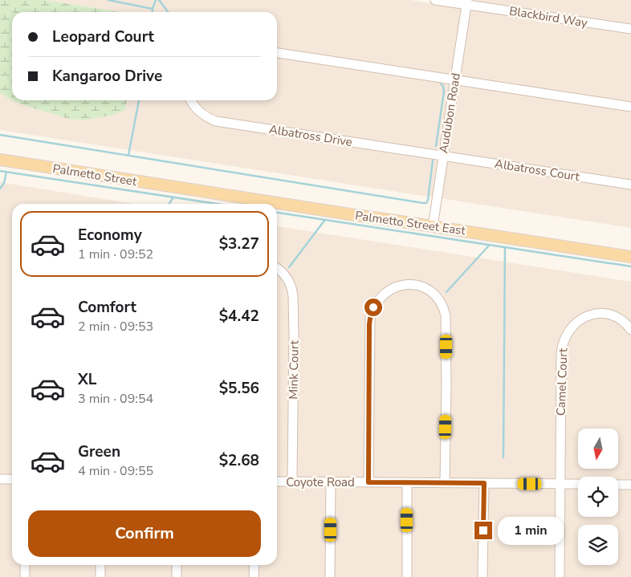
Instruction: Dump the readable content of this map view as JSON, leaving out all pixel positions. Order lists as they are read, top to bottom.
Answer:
{
  "streets": {
    "main road": ["Palmetto Street", "Palmetto Street East"],
    "street": [
      "Blackbird Way",
      "Audubon Road",
      "Albatross Drive",
      "Albatross Court",
      "Mink Court",
      "Camel Court",
      "Coyote Road"
    ]
  },
  "crossings": [
    ["Blackbird Way", "Audubon Road"],
    ["Audubon Road", "Albatross Drive"],
    ["Audubon Road", "Albatross Court"],
    ["Audubon Road", "Palmetto Street East"],
    ["Albatross Drive", "Albatross Court"],
    ["Palmetto Street", "Palmetto Street East"],
    ["Mink Court", "Coyote Road"],
    ["Camel Court", "Coyote Road"]
  ],
  "north": "bottom",
  "page": {
    "banner": ["Leopard Court", "Kangaroo Drive"],
    "list": [
      {
        "name": "Economy",
        "note": "1 min · 09:52",
        "value": "$3.27"
      },
      {
        "name": "Comfort",
        "note": "2 min · 09:53",
        "value": "$4.42"
      },
      {
        "name": "XL",
        "note": "3 min · 09:54",
        "value": "$5.56"
      },
      {
        "name": "Green",
        "note": "4 min · 09:55",
        "value": "$2.68"
      }
    ],
    "buttons": "Confirm",
    "bubble": "1 min"
  }
}
